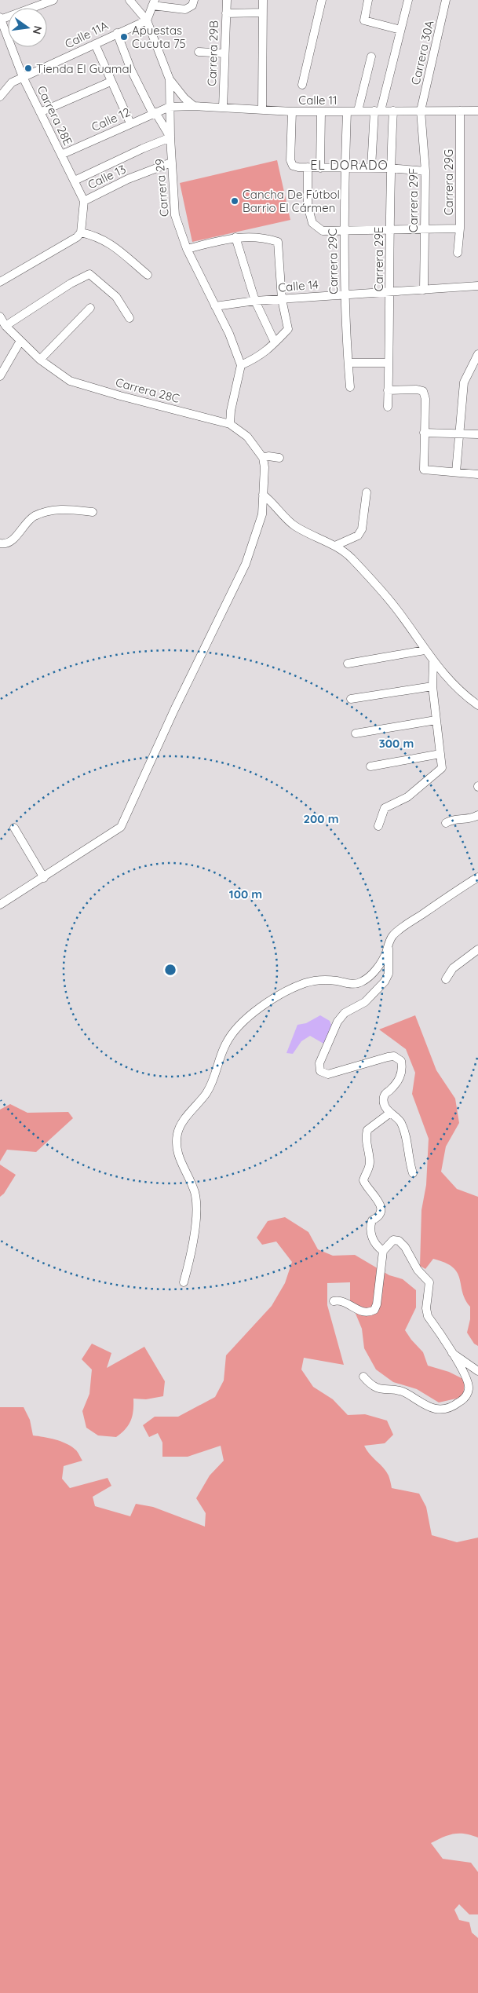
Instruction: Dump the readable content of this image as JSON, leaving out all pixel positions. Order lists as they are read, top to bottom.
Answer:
{
  "streets": {
    "street": [
      "Calle 11A",
      "Carrera 30A",
      "Carrera 29B",
      "Calle 11",
      "Carrera 28E",
      "Calle 12",
      "Calle 13",
      "Carrera 29G",
      "Carrera 29",
      "Carrera 29F",
      "Carrera 29E",
      "Carrera 29C",
      "Calle 14",
      "Carrera 28C"
    ]
  },
  "crossings": [
    ["Calle 11A", "Carrera 28E"],
    ["Calle 11A", "Carrera 29"],
    ["Carrera 30A", "Calle 11"],
    ["Carrera 30A", "Carrera 29F"],
    ["Carrera 29B", "Calle 11"],
    ["Calle 11", "Calle 12"],
    ["Calle 11", "Carrera 29G"],
    ["Calle 11", "Carrera 29"],
    ["Calle 11", "Carrera 29F"],
    ["Calle 11", "Carrera 29E"],
    ["Calle 11", "Carrera 29C"],
    ["Carrera 28E", "Calle 12"],
    ["Carrera 28E", "Calle 13"],
    ["Calle 12", "Carrera 29"],
    ["Calle 13", "Carrera 29"],
    ["Carrera 29", "Calle 14"],
    ["Carrera 29F", "Calle 14"],
    ["Carrera 29E", "Calle 14"],
    ["Carrera 29C", "Calle 14"]
  ],
  "districts": ["EL DORADO"],
  "places": ["Apuestas Cucuta 75", "Tienda El Guamal", "Cancha De Fútbol Barrio El Cármen"],
  "north": "right",
  "rings": ["300 m", "200 m", "100 m"]
}
